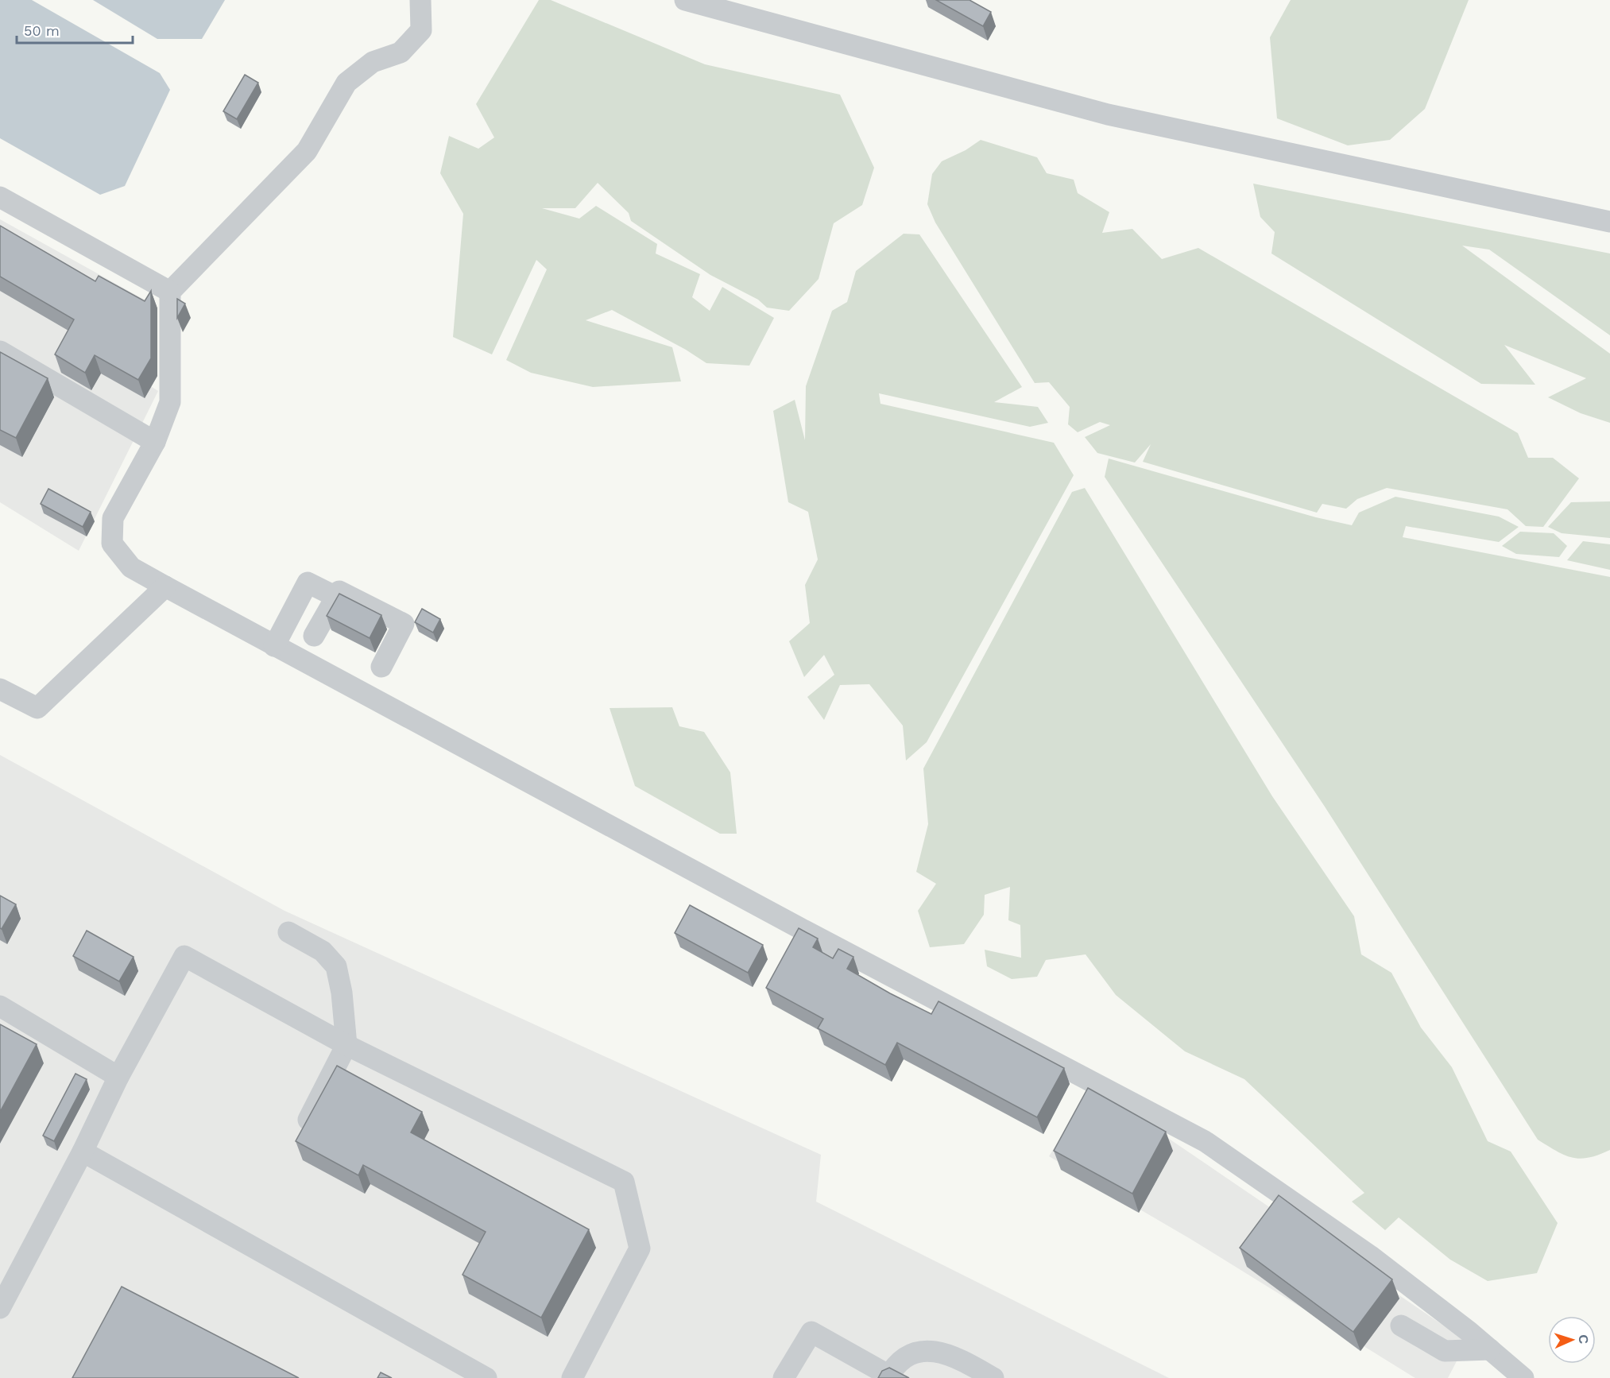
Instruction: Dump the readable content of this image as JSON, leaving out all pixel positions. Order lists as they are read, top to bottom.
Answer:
{
  "scale_bar": "50 m",
  "north": "right"
}
